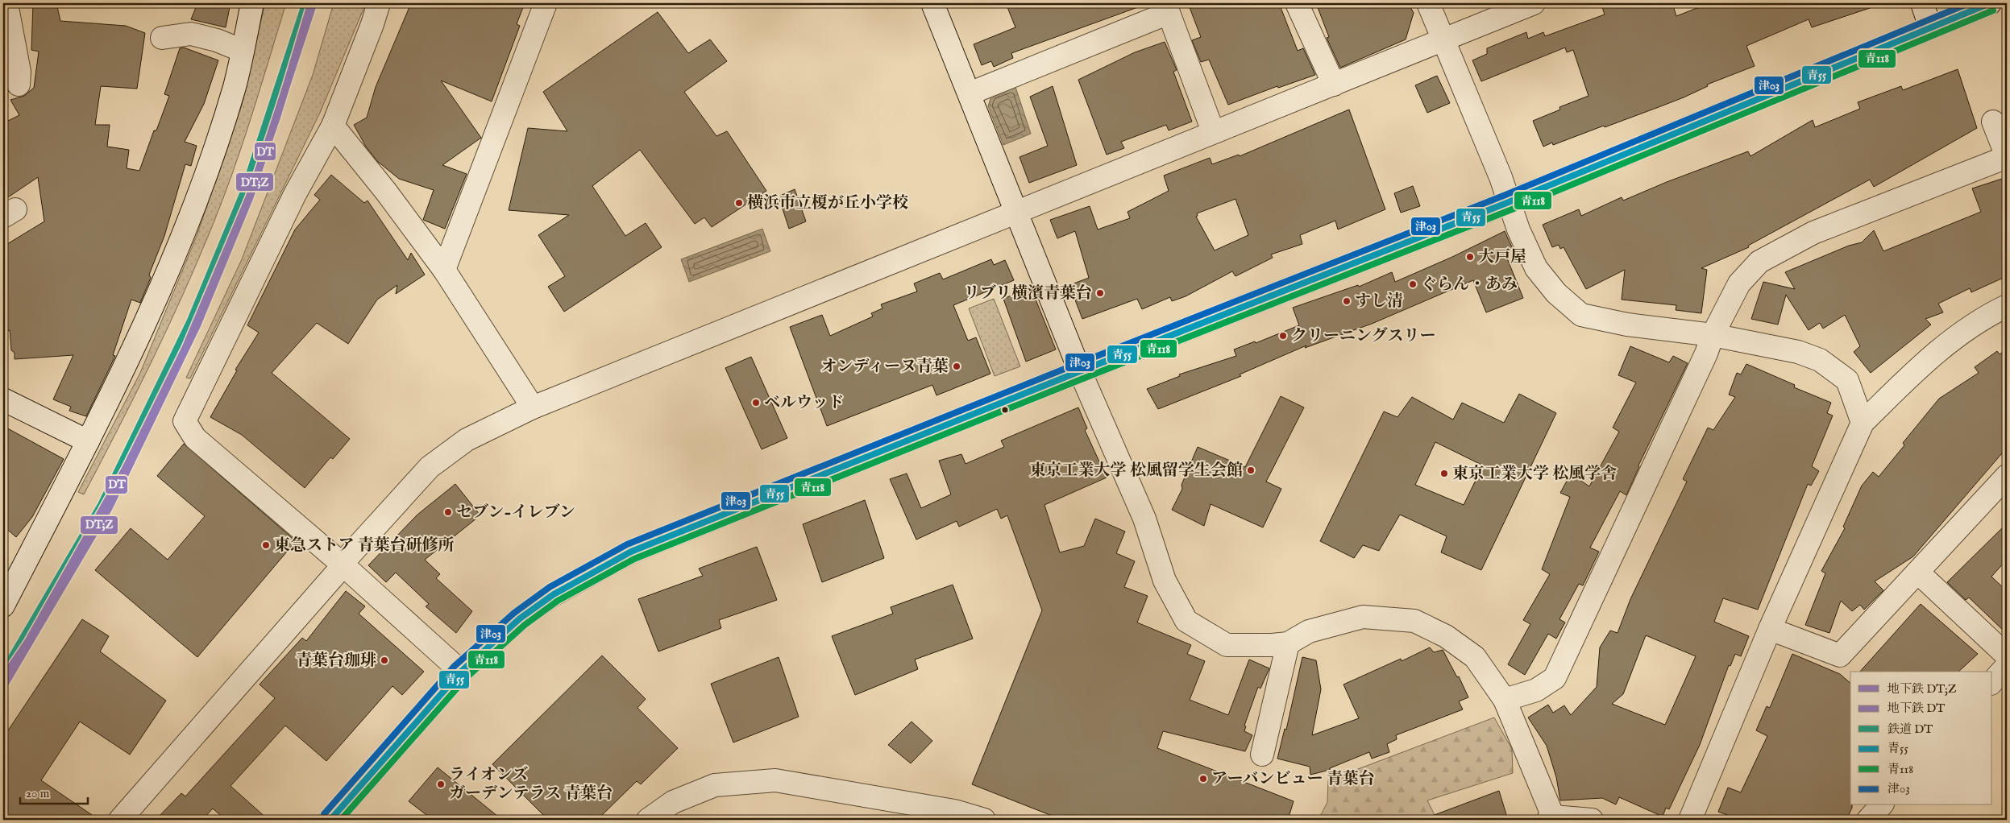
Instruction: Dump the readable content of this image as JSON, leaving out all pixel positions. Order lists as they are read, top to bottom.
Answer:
{
  "places": [
    "横浜市立榎が丘小学校",
    "大戸屋",
    "ぐらん・あみ",
    "リブリ横濱青葉台",
    "すし清",
    "クリーニングスリー",
    "オンディーヌ青葉",
    "ベルウッド",
    "東京工業大学 松風留学生会館",
    "東京工業大学 松風学舎",
    "セブン-イレブン",
    "東急ストア 青葉台研修所",
    "青葉台珈琲",
    "アーバンビュー 青葉台",
    "ライオンズ ガーデンテラス 青葉台"
  ],
  "lines": [
    "metro line DT;Z",
    "rail line DT",
    "transit line 青55",
    "transit line 津03",
    "metro line DT",
    "transit line 青118"
  ],
  "legend": [
    "地下鉄 DT;Z",
    "地下鉄 DT",
    "鉄道 DT",
    "青55",
    "青118",
    "津03"
  ],
  "scale_bar": "20 m"
}
